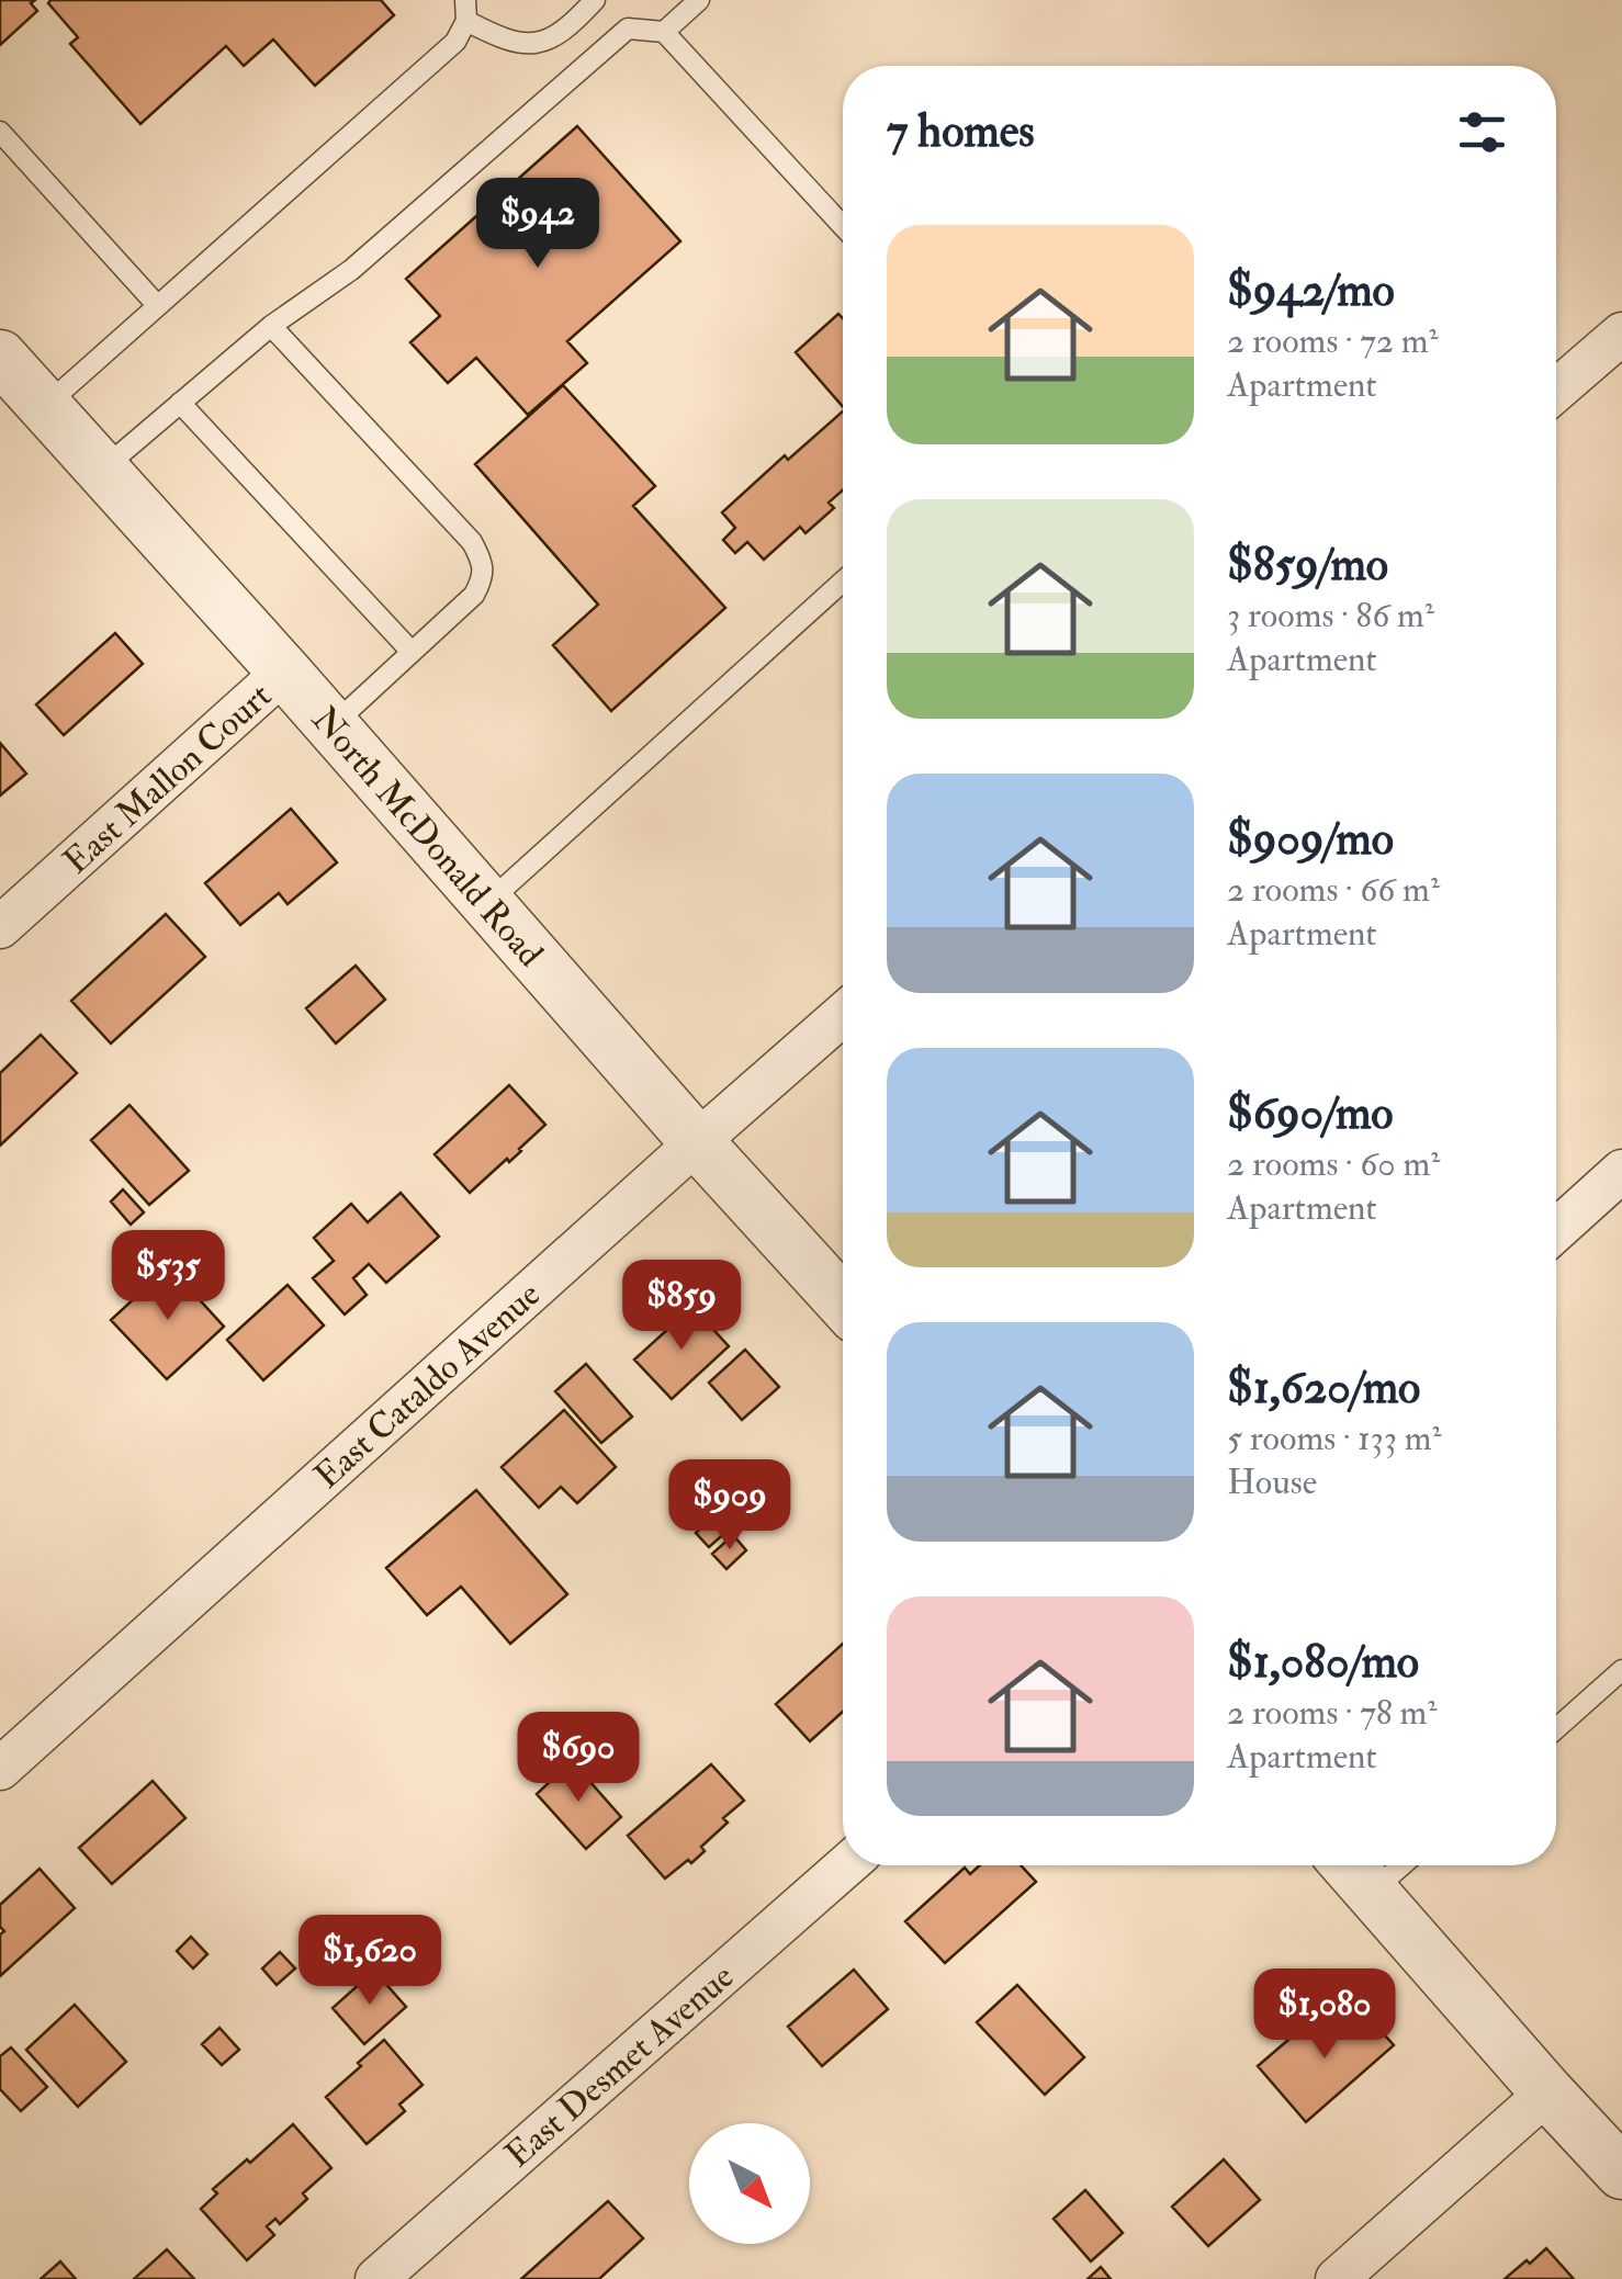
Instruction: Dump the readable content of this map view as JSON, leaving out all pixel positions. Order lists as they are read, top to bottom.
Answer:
{
  "streets": {
    "street": [
      "East Mallon Court",
      "North McDonald Road",
      "East Cataldo Avenue",
      "East Desmet Avenue"
    ]
  },
  "crossings": [
    ["East Mallon Court", "North McDonald Road"],
    ["North McDonald Road", "East Cataldo Avenue"]
  ],
  "north": "bottom right",
  "page": {
    "heading": "7 homes",
    "price": [
      "$942",
      "$535",
      "$859",
      "$909",
      "$690",
      "$1,620",
      "$1,080"
    ],
    "list": [
      {
        "name": "$942/mo",
        "note": "2 rooms · 72 m² · Apartment"
      },
      {
        "name": "$859/mo",
        "note": "3 rooms · 86 m² · Apartment"
      },
      {
        "name": "$909/mo",
        "note": "2 rooms · 66 m² · Apartment"
      },
      {
        "name": "$690/mo",
        "note": "2 rooms · 60 m² · Apartment"
      },
      {
        "name": "$1,620/mo",
        "note": "5 rooms · 133 m² · House"
      },
      {
        "name": "$1,080/mo",
        "note": "2 rooms · 78 m² · Apartment"
      }
    ]
  }
}
